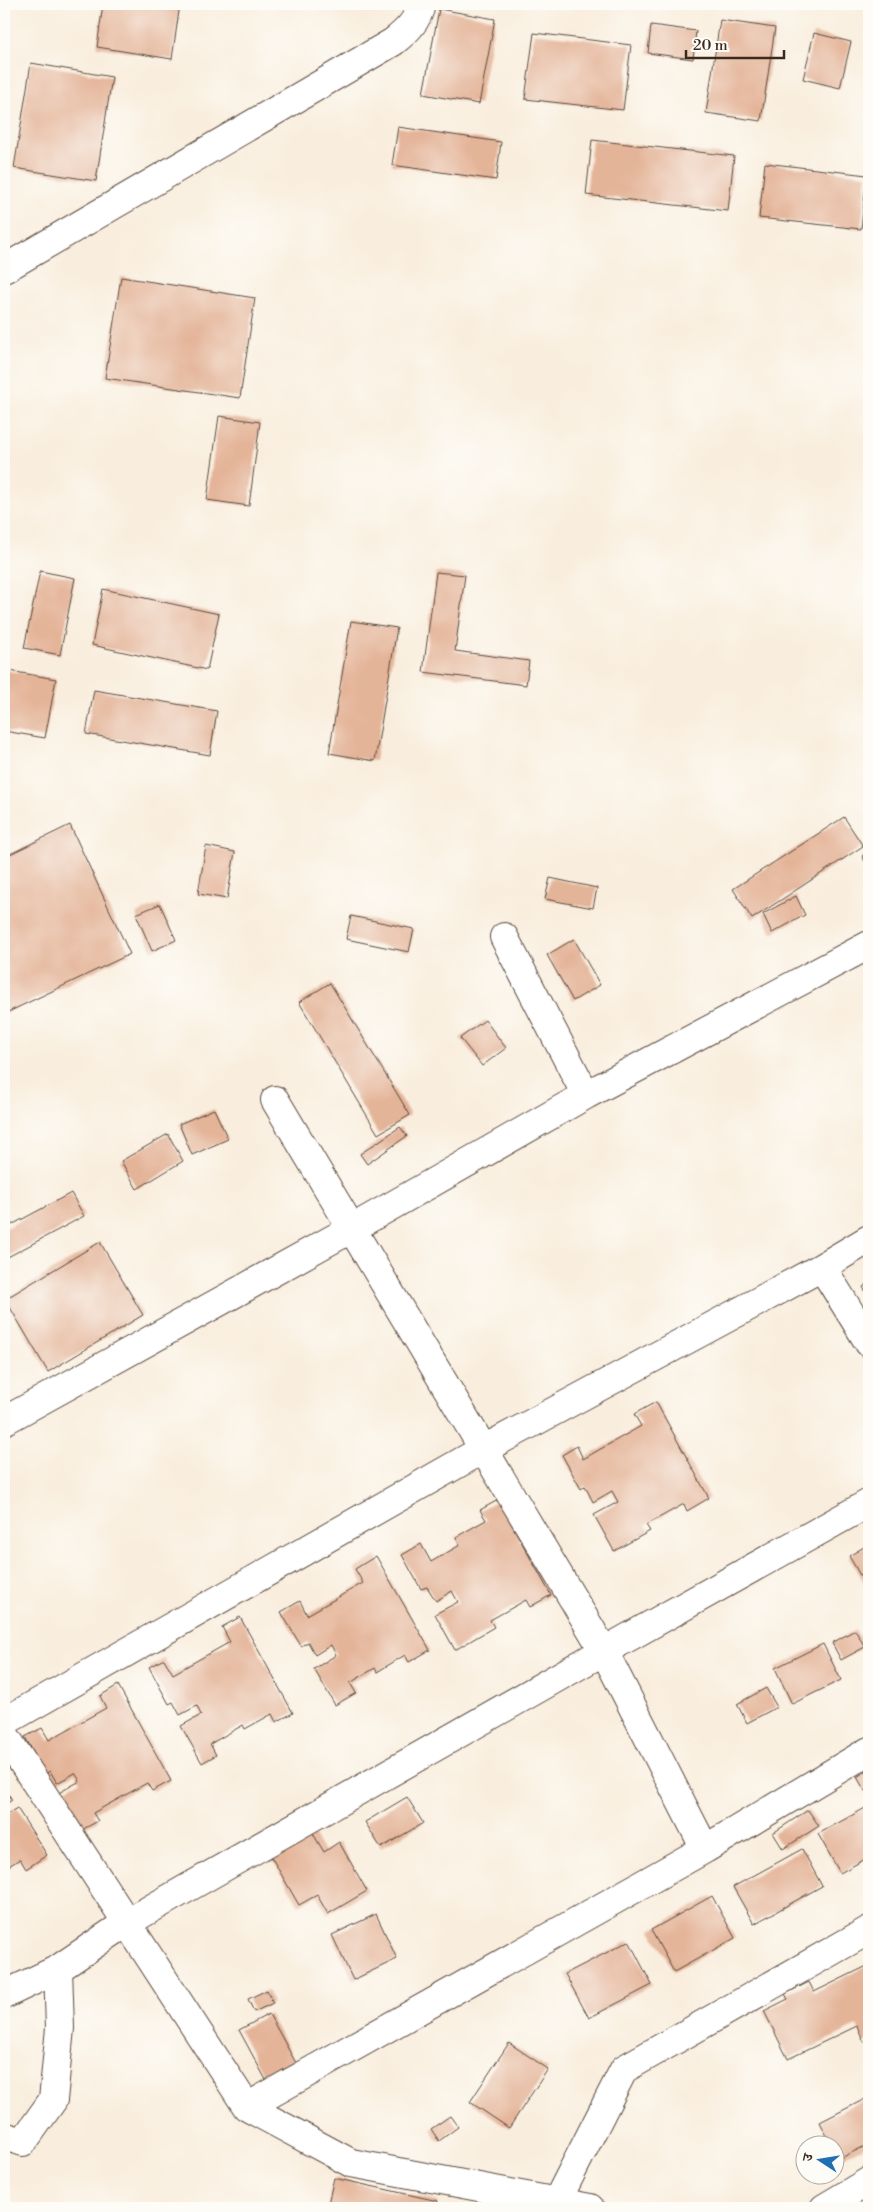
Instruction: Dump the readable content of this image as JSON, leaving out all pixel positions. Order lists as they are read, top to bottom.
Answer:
{
  "scale_bar": "20 m",
  "north": "left"
}
